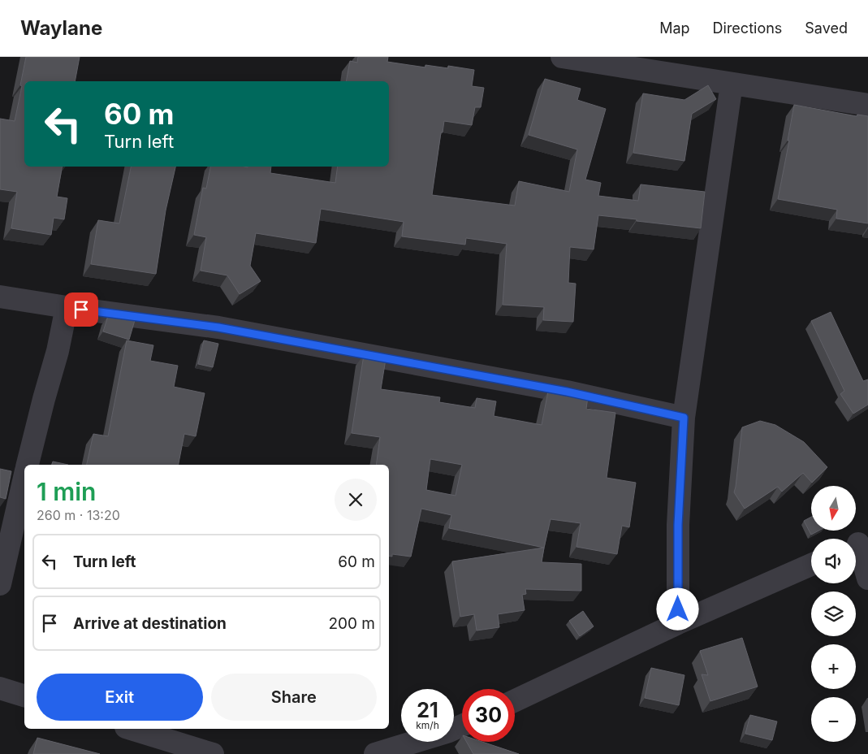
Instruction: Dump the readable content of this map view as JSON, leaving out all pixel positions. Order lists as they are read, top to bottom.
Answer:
{
  "north": "bottom",
  "page": {
    "header": "Waylane",
    "nav": ["Map", "Directions", "Saved"],
    "turn": ["60 m", "Turn left"],
    "heading": ["1 min", "260 m · 13:20"],
    "map_buttons": ["+", "−"],
    "list": [
      {
        "name": "Turn left",
        "value": "60 m"
      },
      {
        "name": "Arrive at destination",
        "value": "200 m"
      }
    ],
    "buttons": ["Exit", "Share"],
    "speed": "21 km/h",
    "limit": "30"
  }
}
